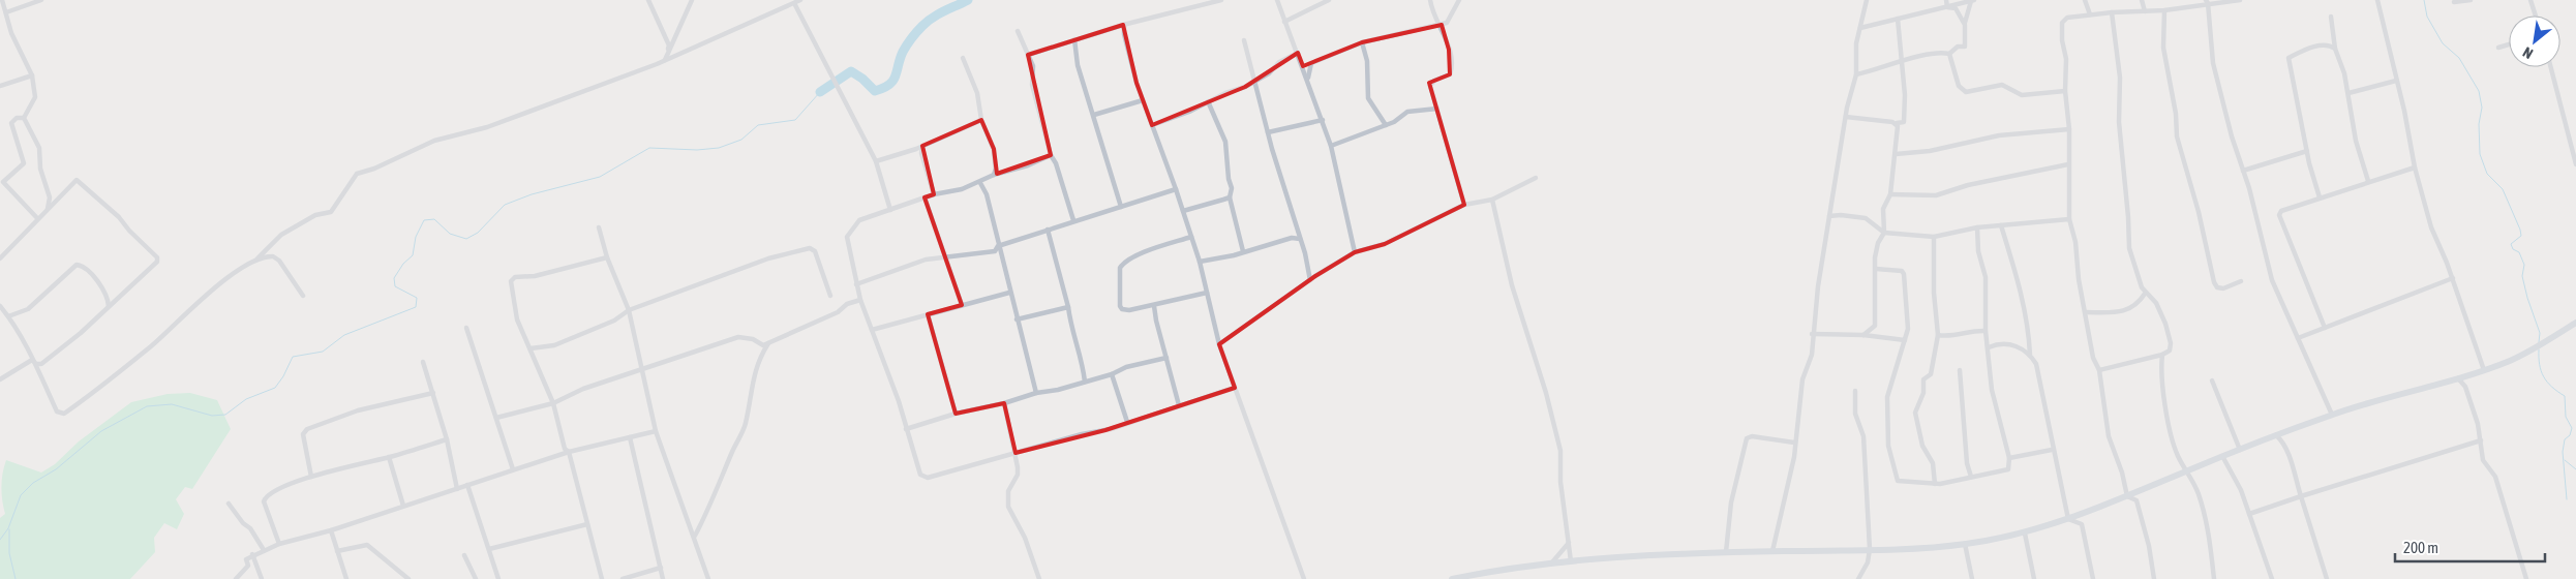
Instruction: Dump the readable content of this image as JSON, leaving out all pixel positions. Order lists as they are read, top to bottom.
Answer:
{
  "scale_bar": "200 m",
  "north": "bottom left"
}
